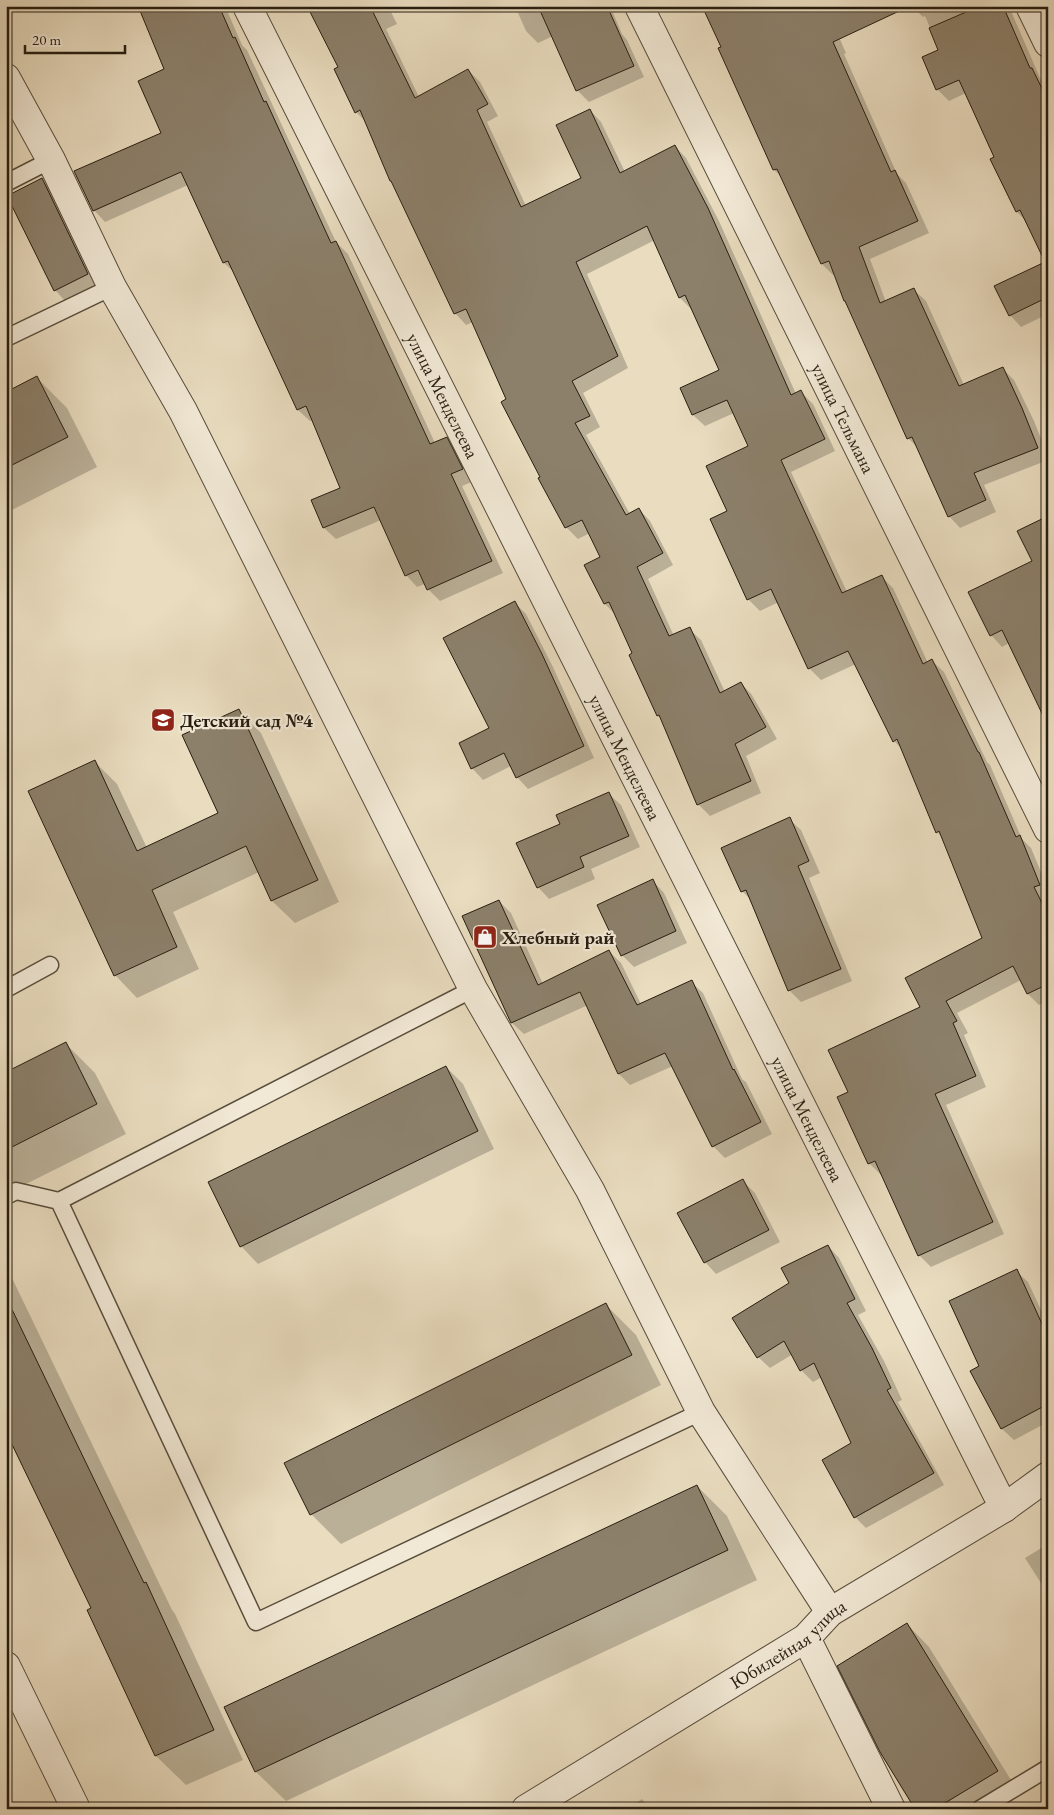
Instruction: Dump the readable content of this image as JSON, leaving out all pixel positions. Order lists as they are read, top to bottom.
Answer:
{
  "streets": {
    "street": ["улица Менделеева", "улица Тельмана", "Юбилейная улица"]
  },
  "crossings": [
    ["улица Менделеева", "Юбилейная улица"]
  ],
  "places": {
    "school or university": ["Детский сад №4"],
    "shop": ["Хлебный рай"]
  },
  "scale_bar": "20 m"
}
